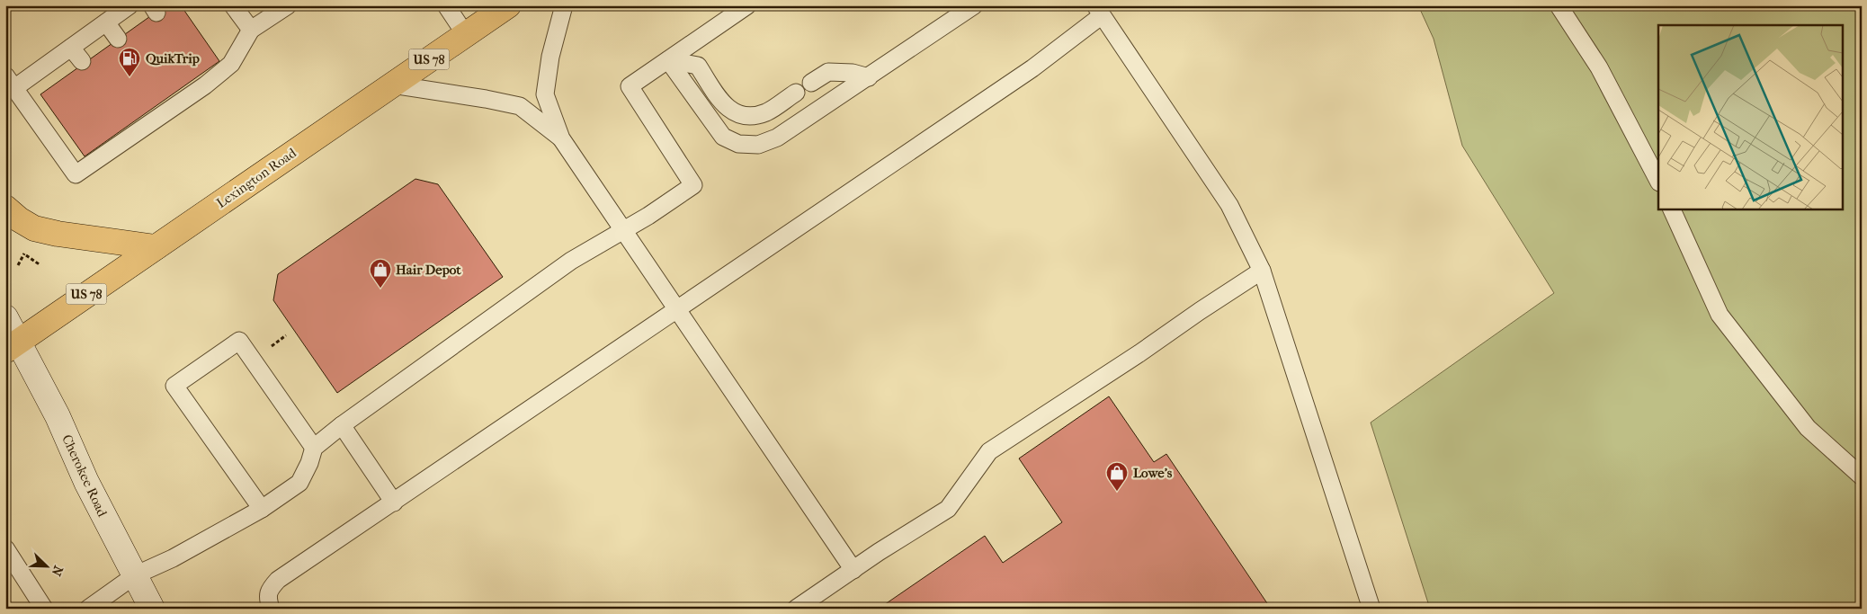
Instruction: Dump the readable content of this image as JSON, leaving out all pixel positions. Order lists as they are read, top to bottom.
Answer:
{
  "streets": {
    "highway": ["US 78", "Lexington Road"],
    "main road": ["Cherokee Road"]
  },
  "crossings": [
    ["Lexington Road", "Cherokee Road"]
  ],
  "places": {
    "fuel station": ["QuikTrip"],
    "shop": ["Hair Depot", "Lowe's"]
  },
  "north": "bottom right"
}
